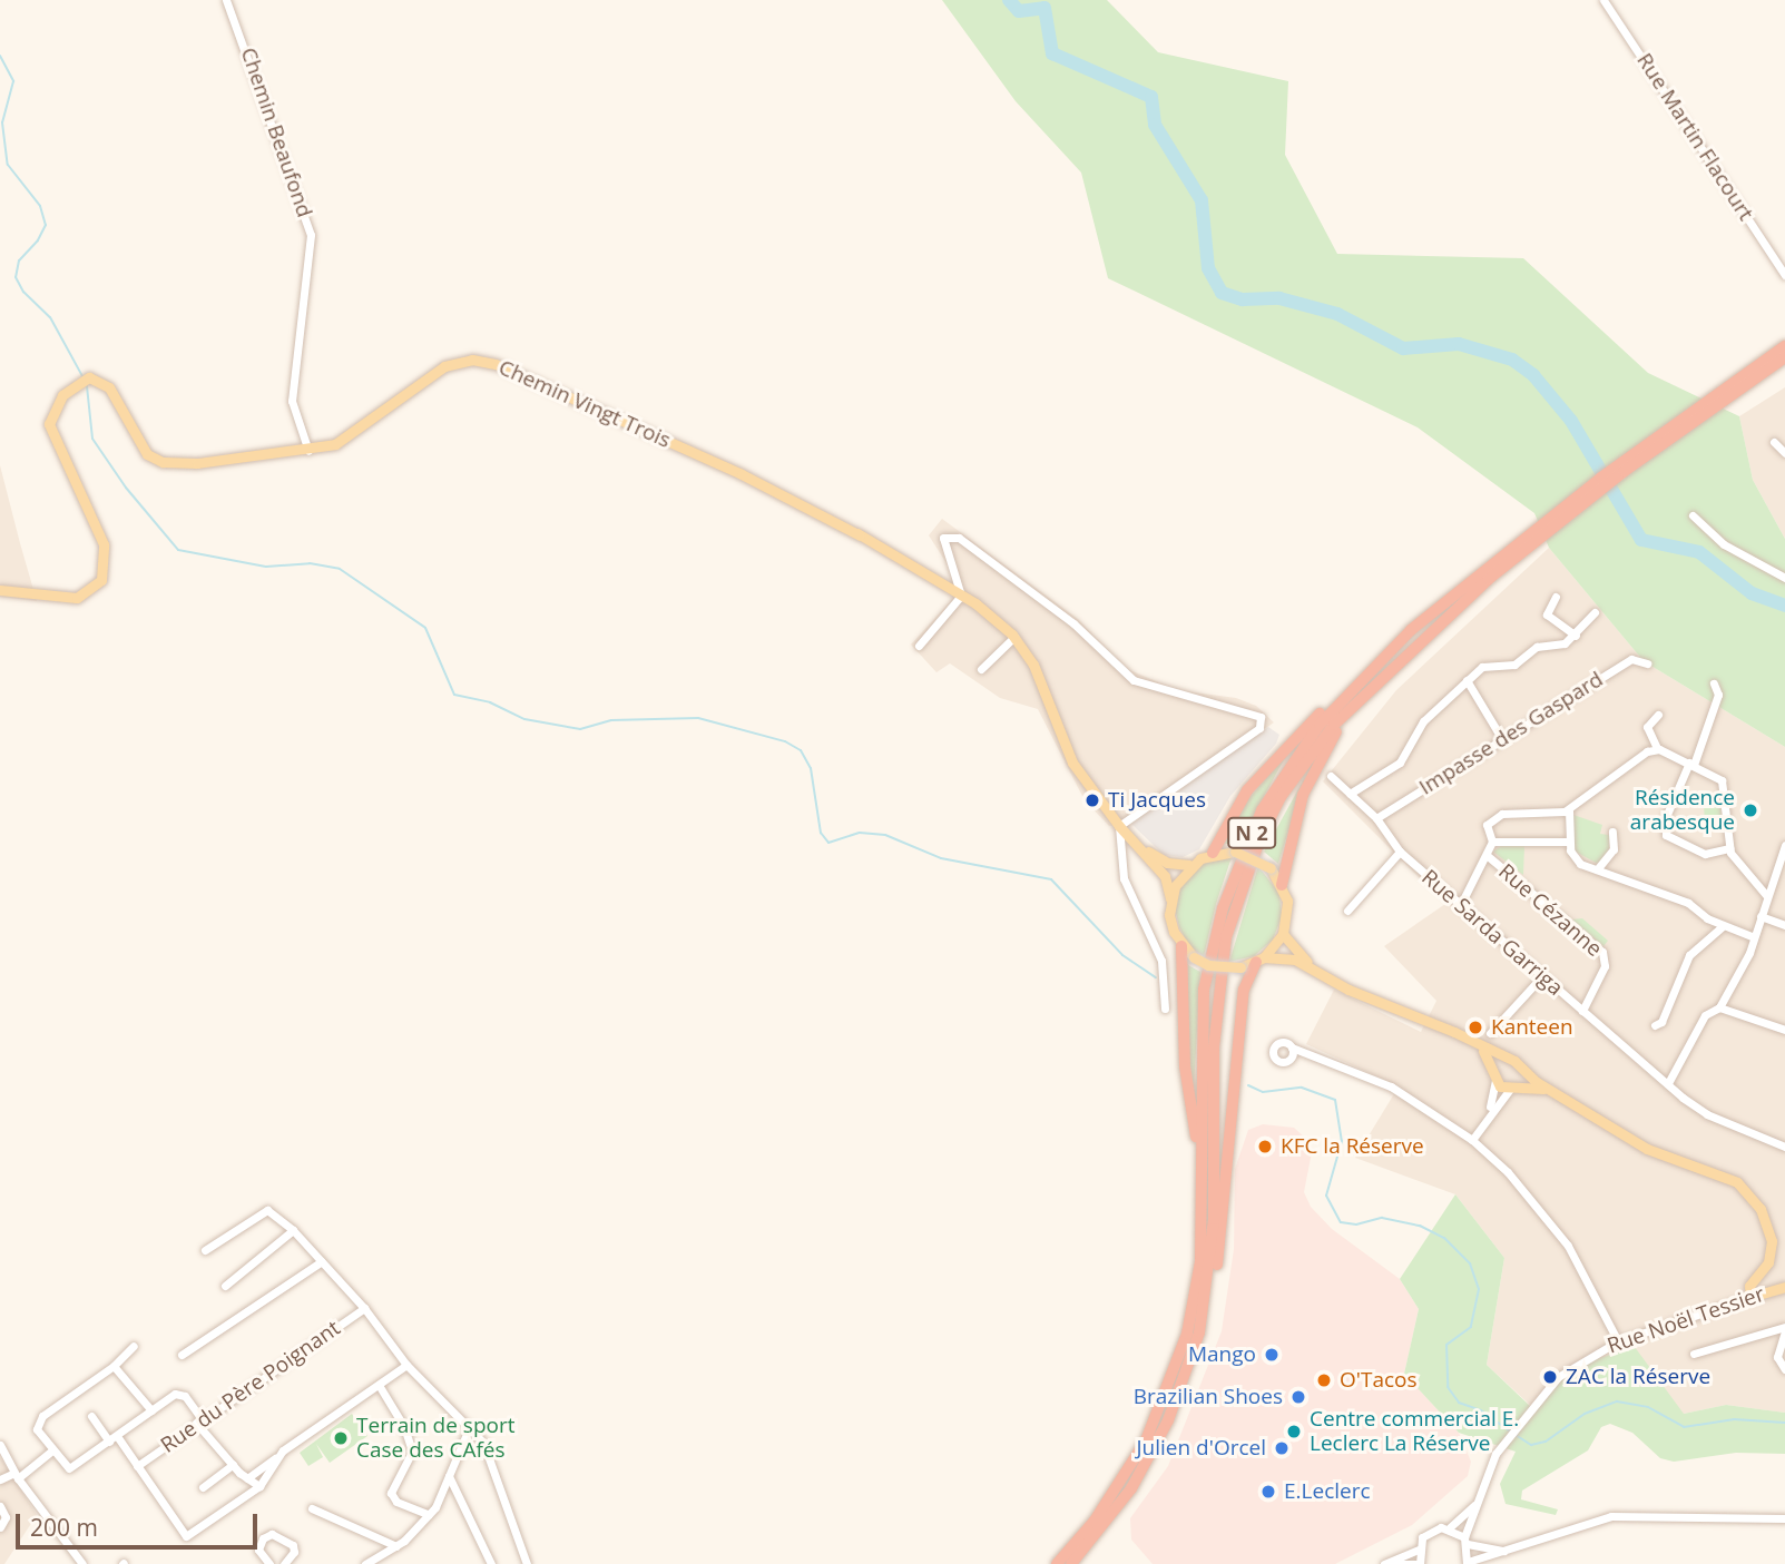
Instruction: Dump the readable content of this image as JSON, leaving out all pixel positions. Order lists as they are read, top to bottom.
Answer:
{
  "streets": {
    "highway": ["N 2"],
    "main road": ["Chemin Vingt Trois", "Rue Noël Tessier"],
    "street": [
      "Chemin Beaufond",
      "Rue Martin Flacourt",
      "Impasse des Gaspard",
      "Rue Cézanne",
      "Rue Sarda Garriga",
      "Rue du Père Poignant"
    ]
  },
  "crossings": [
    ["Chemin Beaufond", "Chemin Vingt Trois"],
    ["Impasse des Gaspard", "Rue Sarda Garriga"],
    ["Rue Cézanne", "Rue Sarda Garriga"]
  ],
  "places": [
    "Ti Jacques",
    "Résidence arabesque",
    "Kanteen",
    "KFC la Réserve",
    "Mango",
    "ZAC la Réserve",
    "O'Tacos",
    "Brazilian Shoes",
    "Centre commercial E. Leclerc La Réserve",
    "Terrain de sport Case des CAfés",
    "Julien d'Orcel",
    "E.Leclerc"
  ],
  "scale_bar": "200 m"
}
